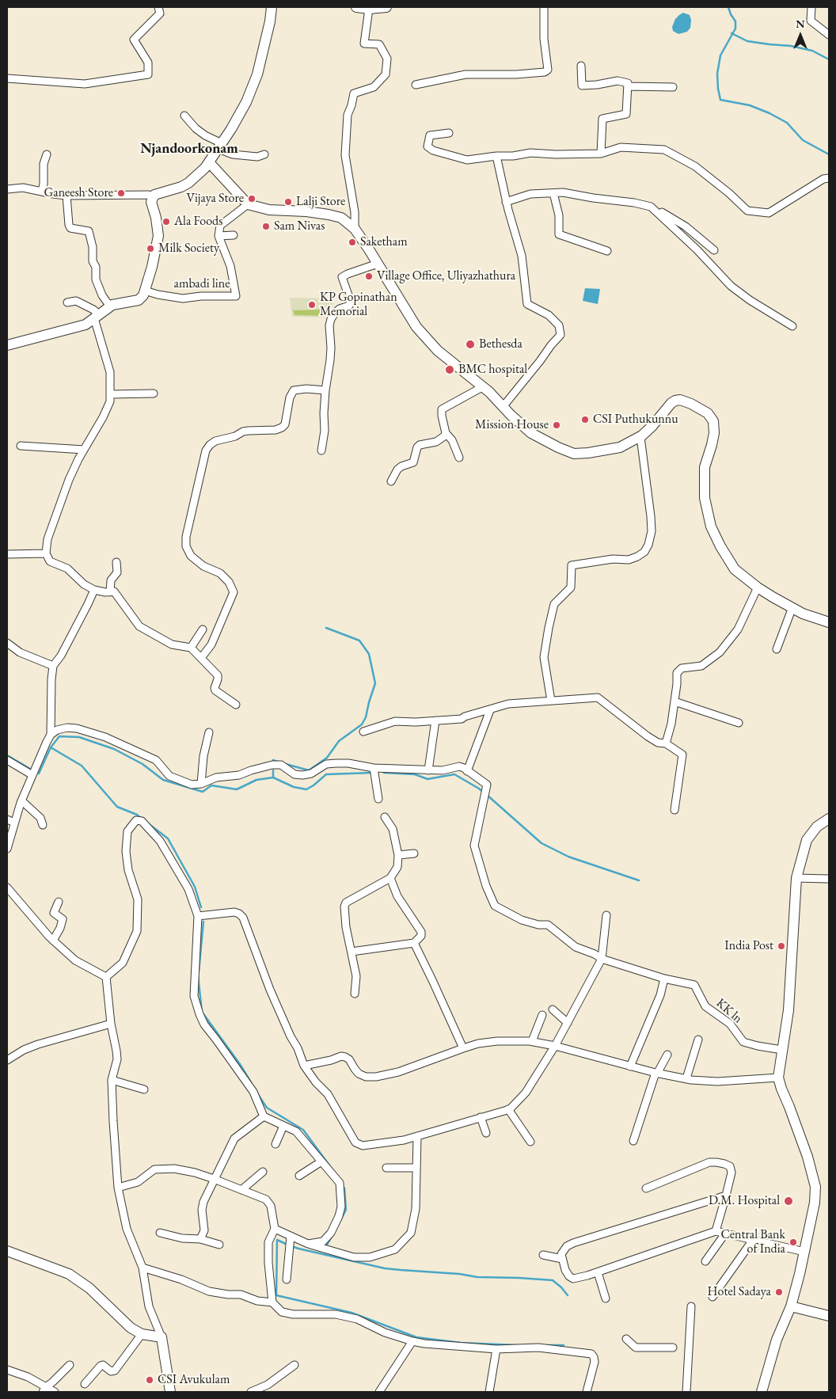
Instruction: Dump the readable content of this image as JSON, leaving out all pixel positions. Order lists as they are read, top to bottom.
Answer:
{
  "streets": {
    "street": ["ambadi line", "KK ln"]
  },
  "districts": ["Njandoorkonam"],
  "places": [
    "Ganeesh Store",
    "Vijaya Store",
    "Lalji Store",
    "Ala Foods",
    "Sam Nivas",
    "Saketham",
    "Milk Society",
    "Village Office, Uliyazhathura",
    "KP Gopinathan Memorial",
    "Bethesda",
    "BMC hospital",
    "CSI Puthukunnu",
    "Mission House",
    "India Post",
    "D.M. Hospital",
    "Central Bank of India",
    "Hotel Sadaya",
    "CSI Avukulam"
  ],
  "north": "top"
}
